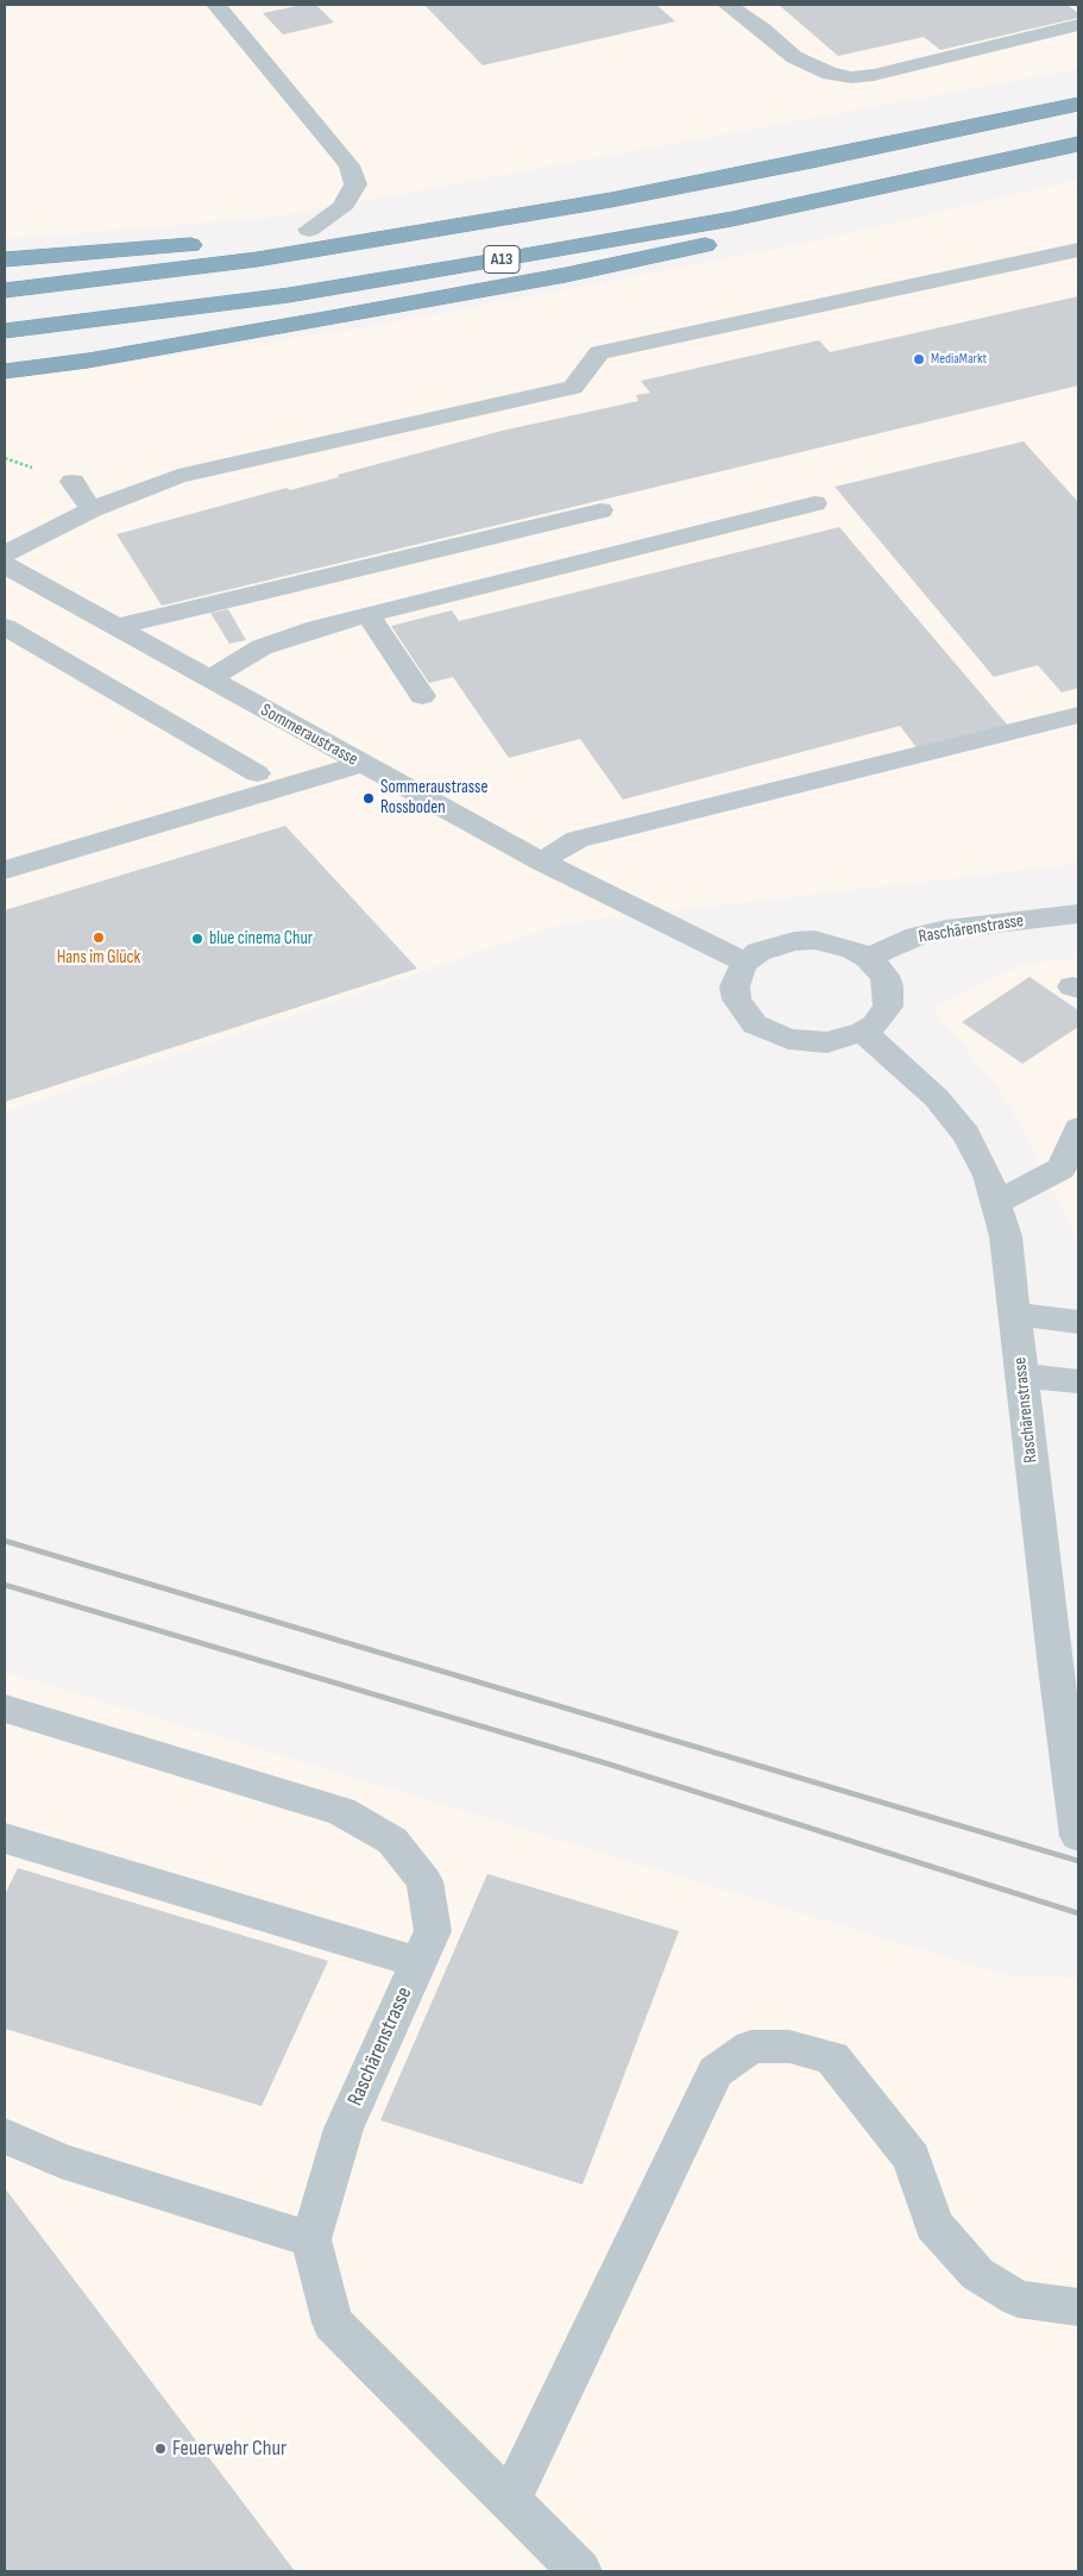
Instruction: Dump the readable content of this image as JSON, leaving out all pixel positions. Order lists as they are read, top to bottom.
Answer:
{
  "streets": {
    "highway": ["A13"],
    "street": ["Sommeraustrasse", "Raschärenstrasse"]
  },
  "crossings": [
    ["Sommeraustrasse", "Raschärenstrasse"]
  ],
  "places": [
    "MediaMarkt",
    "Sommeraustrasse Rossboden",
    "Hans im Glück",
    "blue cinema Chur",
    "Feuerwehr Chur"
  ]
}
